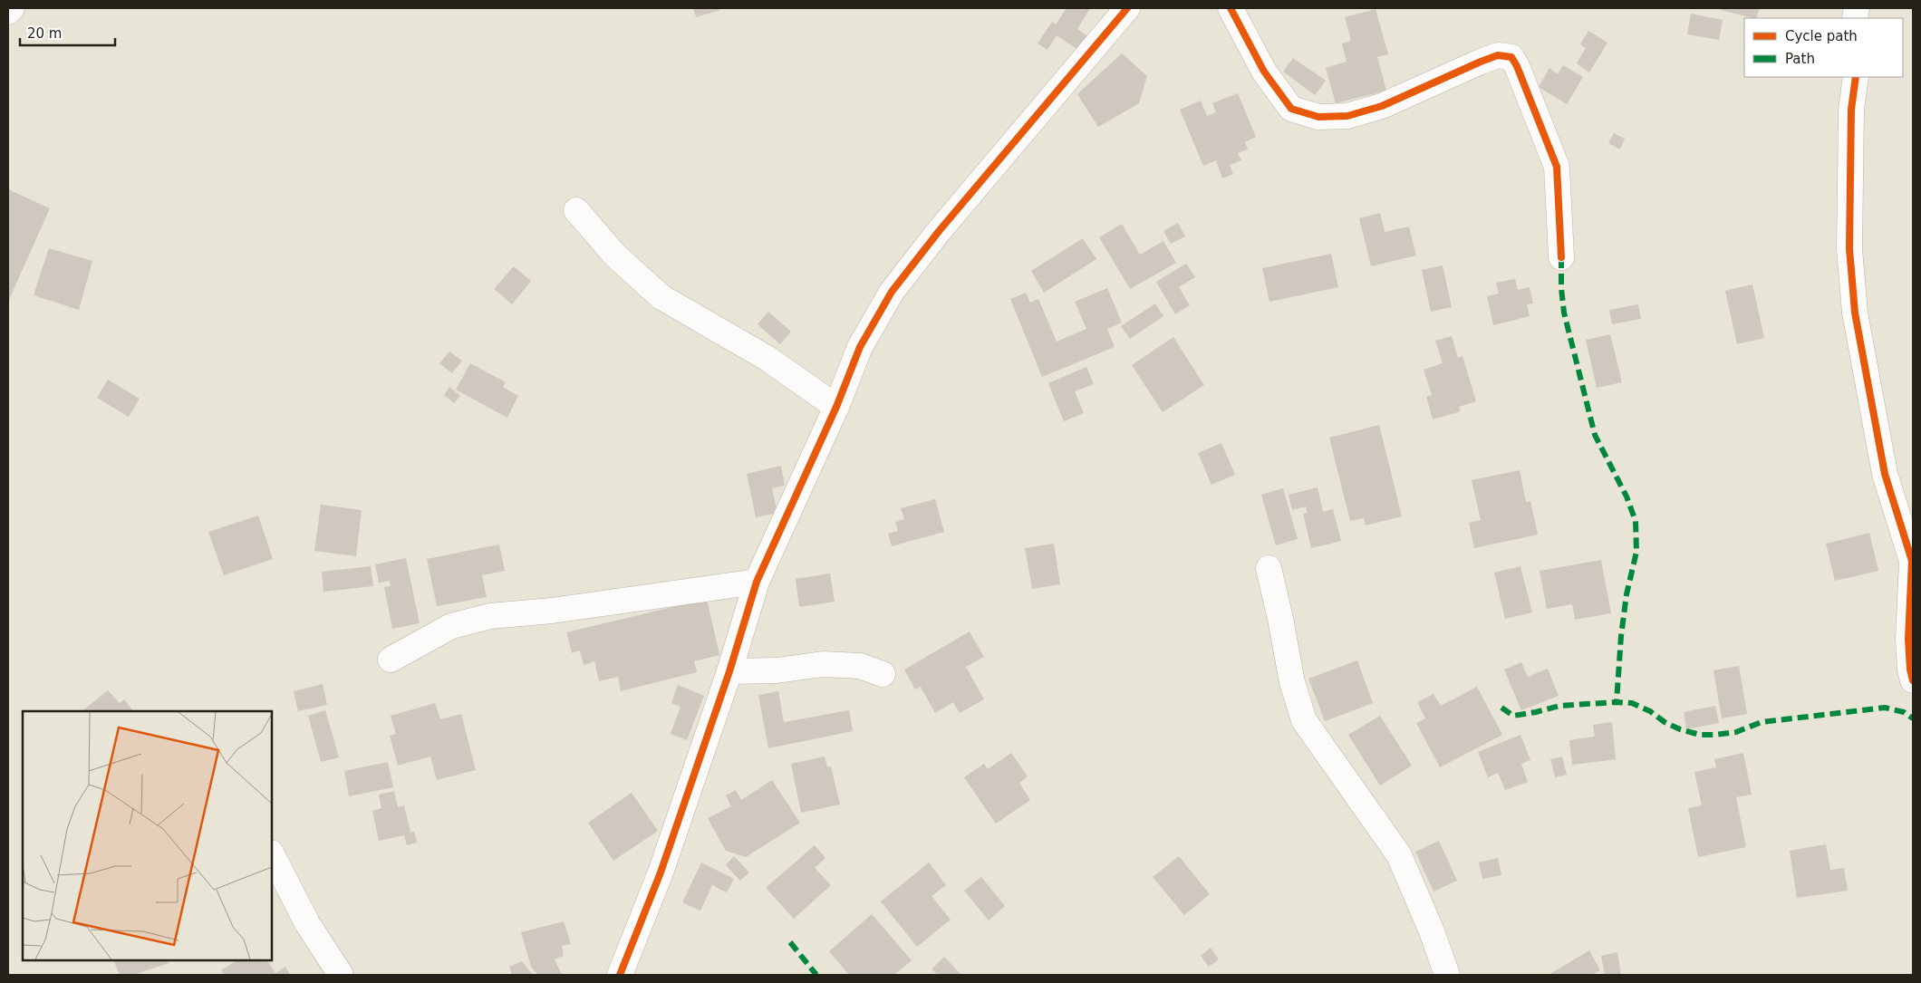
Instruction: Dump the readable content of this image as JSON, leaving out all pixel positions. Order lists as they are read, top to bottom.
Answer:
{
  "legend": ["Cycle path", "Path"],
  "scale_bar": "20 m"
}
